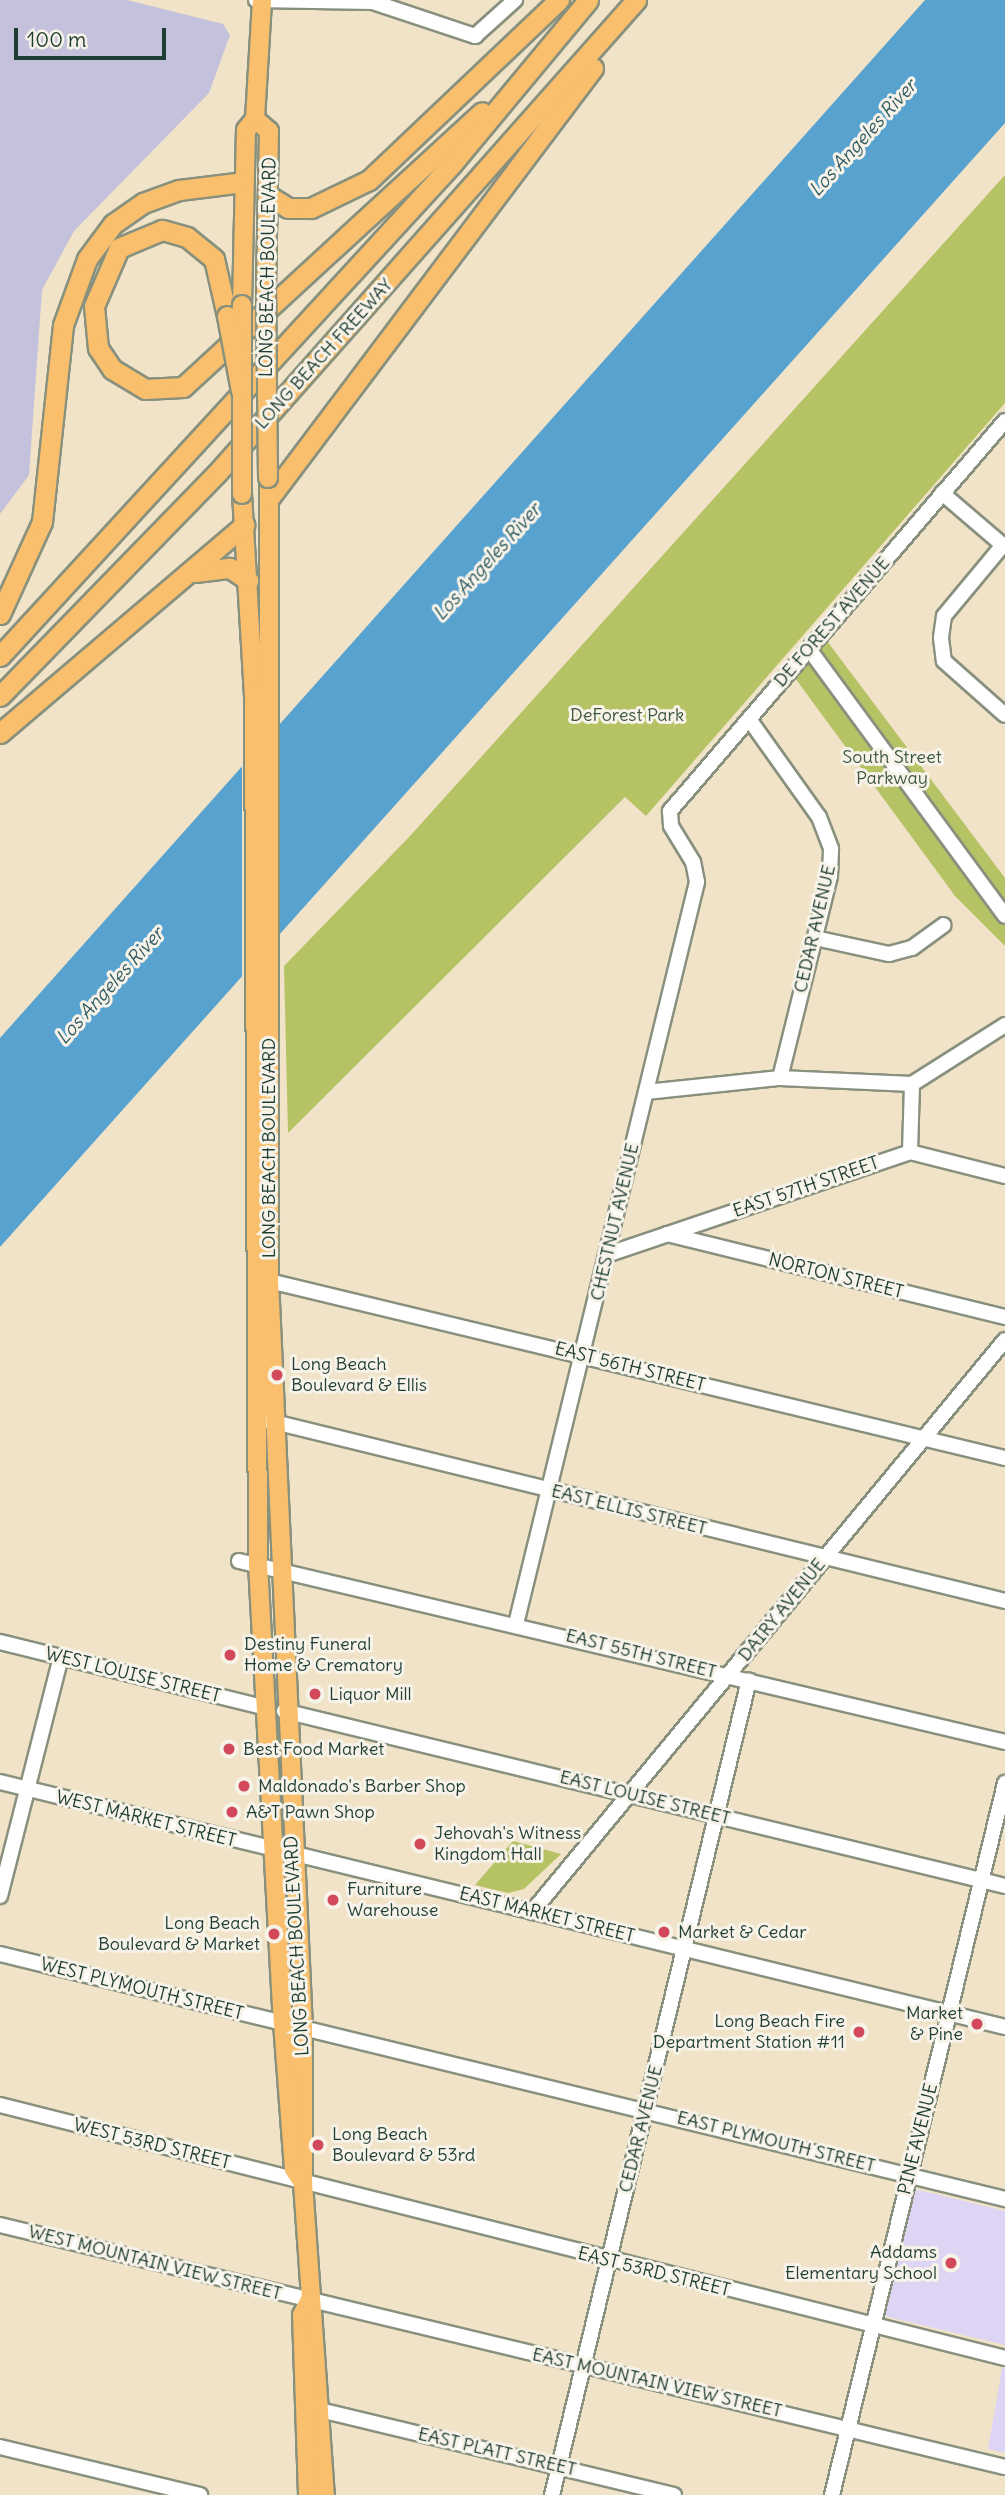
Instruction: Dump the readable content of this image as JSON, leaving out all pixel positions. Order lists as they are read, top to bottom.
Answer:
{
  "streets": {
    "highway": ["LONG BEACH FREEWAY"],
    "main road": ["LONG BEACH BOULEVARD"],
    "street": [
      "DE FOREST AVENUE",
      "CEDAR AVENUE",
      "EAST 57TH STREET",
      "CHESTNUT AVENUE",
      "NORTON STREET",
      "EAST 56TH STREET",
      "EAST ELLIS STREET",
      "DAIRY AVENUE",
      "EAST 55TH STREET",
      "WEST LOUISE STREET",
      "EAST LOUISE STREET",
      "WEST MARKET STREET",
      "EAST MARKET STREET",
      "WEST PLYMOUTH STREET",
      "PINE AVENUE",
      "EAST PLYMOUTH STREET",
      "WEST 53RD STREET",
      "WEST MOUNTAIN VIEW STREET",
      "EAST 53RD STREET",
      "EAST MOUNTAIN VIEW STREET",
      "EAST PLATT STREET"
    ]
  },
  "crossings": [
    ["LONG BEACH BOULEVARD", "EAST 56TH STREET"],
    ["LONG BEACH BOULEVARD", "EAST ELLIS STREET"],
    ["LONG BEACH BOULEVARD", "EAST 55TH STREET"],
    ["LONG BEACH BOULEVARD", "WEST LOUISE STREET"],
    ["LONG BEACH BOULEVARD", "EAST LOUISE STREET"],
    ["LONG BEACH BOULEVARD", "WEST MARKET STREET"],
    ["LONG BEACH BOULEVARD", "EAST MARKET STREET"],
    ["LONG BEACH BOULEVARD", "WEST PLYMOUTH STREET"],
    ["LONG BEACH BOULEVARD", "EAST PLYMOUTH STREET"],
    ["LONG BEACH BOULEVARD", "WEST 53RD STREET"],
    ["LONG BEACH BOULEVARD", "WEST MOUNTAIN VIEW STREET"],
    ["LONG BEACH BOULEVARD", "EAST 53RD STREET"],
    ["LONG BEACH BOULEVARD", "EAST MOUNTAIN VIEW STREET"],
    ["LONG BEACH BOULEVARD", "EAST PLATT STREET"],
    ["DE FOREST AVENUE", "CEDAR AVENUE"],
    ["DE FOREST AVENUE", "CHESTNUT AVENUE"],
    ["CEDAR AVENUE", "EAST 55TH STREET"],
    ["CEDAR AVENUE", "EAST LOUISE STREET"],
    ["CEDAR AVENUE", "EAST MARKET STREET"],
    ["CEDAR AVENUE", "EAST PLYMOUTH STREET"],
    ["CEDAR AVENUE", "EAST 53RD STREET"],
    ["CEDAR AVENUE", "EAST MOUNTAIN VIEW STREET"],
    ["CEDAR AVENUE", "EAST PLATT STREET"],
    ["EAST 57TH STREET", "CHESTNUT AVENUE"],
    ["EAST 57TH STREET", "NORTON STREET"],
    ["CHESTNUT AVENUE", "EAST 56TH STREET"],
    ["CHESTNUT AVENUE", "EAST ELLIS STREET"],
    ["CHESTNUT AVENUE", "EAST 55TH STREET"],
    ["EAST 56TH STREET", "DAIRY AVENUE"],
    ["EAST ELLIS STREET", "DAIRY AVENUE"],
    ["DAIRY AVENUE", "EAST 55TH STREET"],
    ["DAIRY AVENUE", "EAST LOUISE STREET"],
    ["DAIRY AVENUE", "EAST MARKET STREET"],
    ["WEST LOUISE STREET", "EAST LOUISE STREET"],
    ["EAST LOUISE STREET", "PINE AVENUE"],
    ["WEST MARKET STREET", "EAST MARKET STREET"],
    ["EAST MARKET STREET", "PINE AVENUE"],
    ["PINE AVENUE", "EAST PLYMOUTH STREET"],
    ["PINE AVENUE", "EAST 53RD STREET"],
    ["PINE AVENUE", "EAST MOUNTAIN VIEW STREET"],
    ["WEST 53RD STREET", "EAST 53RD STREET"],
    ["WEST MOUNTAIN VIEW STREET", "EAST MOUNTAIN VIEW STREET"]
  ],
  "water": ["Los Angeles River"],
  "parks": ["DeForest Park", "South Street Parkway"],
  "places": [
    "Long Beach Boulevard & Ellis",
    "Destiny Funeral Home & Crematory",
    "Liquor Mill",
    "Best Food Market",
    "Maldonado's Barber Shop",
    "A&T Pawn Shop",
    "Jehovah's Witness Kingdom Hall",
    "Furniture Warehouse",
    "Market & Cedar",
    "Long Beach Boulevard & Market",
    "Market & Pine",
    "Long Beach Fire Department Station #11",
    "Long Beach Boulevard & 53rd",
    "Addams Elementary School"
  ],
  "scale_bar": "100 m"
}
